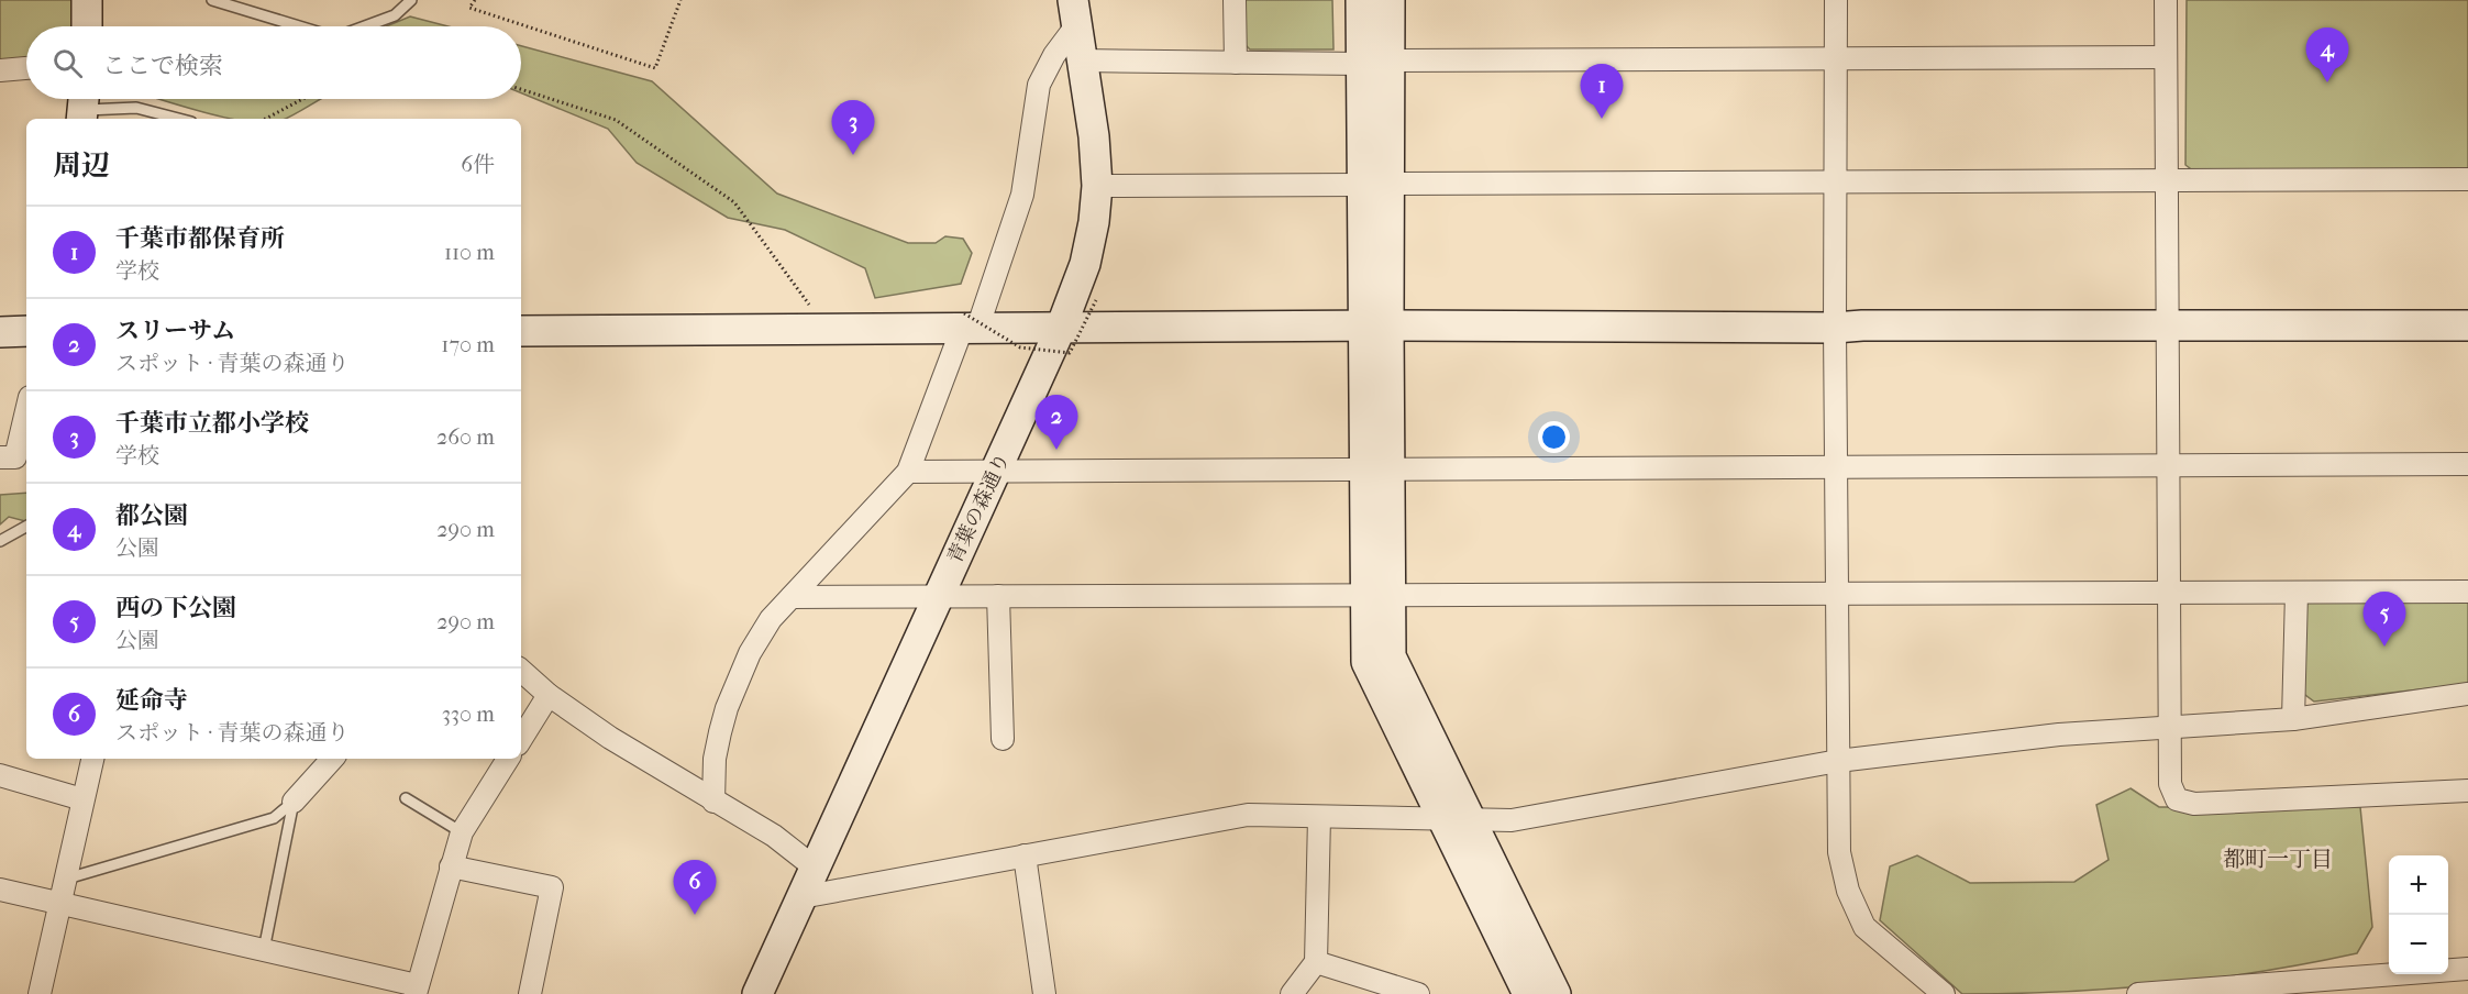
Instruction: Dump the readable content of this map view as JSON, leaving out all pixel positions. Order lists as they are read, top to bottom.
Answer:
{
  "streets": {
    "street": ["青葉の森通り"]
  },
  "districts": ["都町一丁目"],
  "page": {
    "search": "ここで検索",
    "pins": [
      "4",
      "1",
      "3",
      "2",
      "5",
      "6"
    ],
    "heading": ["周辺", "6件"],
    "list": [
      {
        "mark": "1",
        "name": "千葉市都保育所",
        "note": "学校",
        "value": "110 m"
      },
      {
        "mark": "2",
        "name": "スリーサム",
        "note": "スポット · 青葉の森通り",
        "value": "170 m"
      },
      {
        "mark": "3",
        "name": "千葉市立都小学校",
        "note": "学校",
        "value": "260 m"
      },
      {
        "mark": "4",
        "name": "都公園",
        "note": "公園",
        "value": "290 m"
      },
      {
        "mark": "5",
        "name": "西の下公園",
        "note": "公園",
        "value": "290 m"
      },
      {
        "mark": "6",
        "name": "延命寺",
        "note": "スポット · 青葉の森通り",
        "value": "330 m"
      }
    ],
    "map_buttons": ["+", "−"]
  }
}
